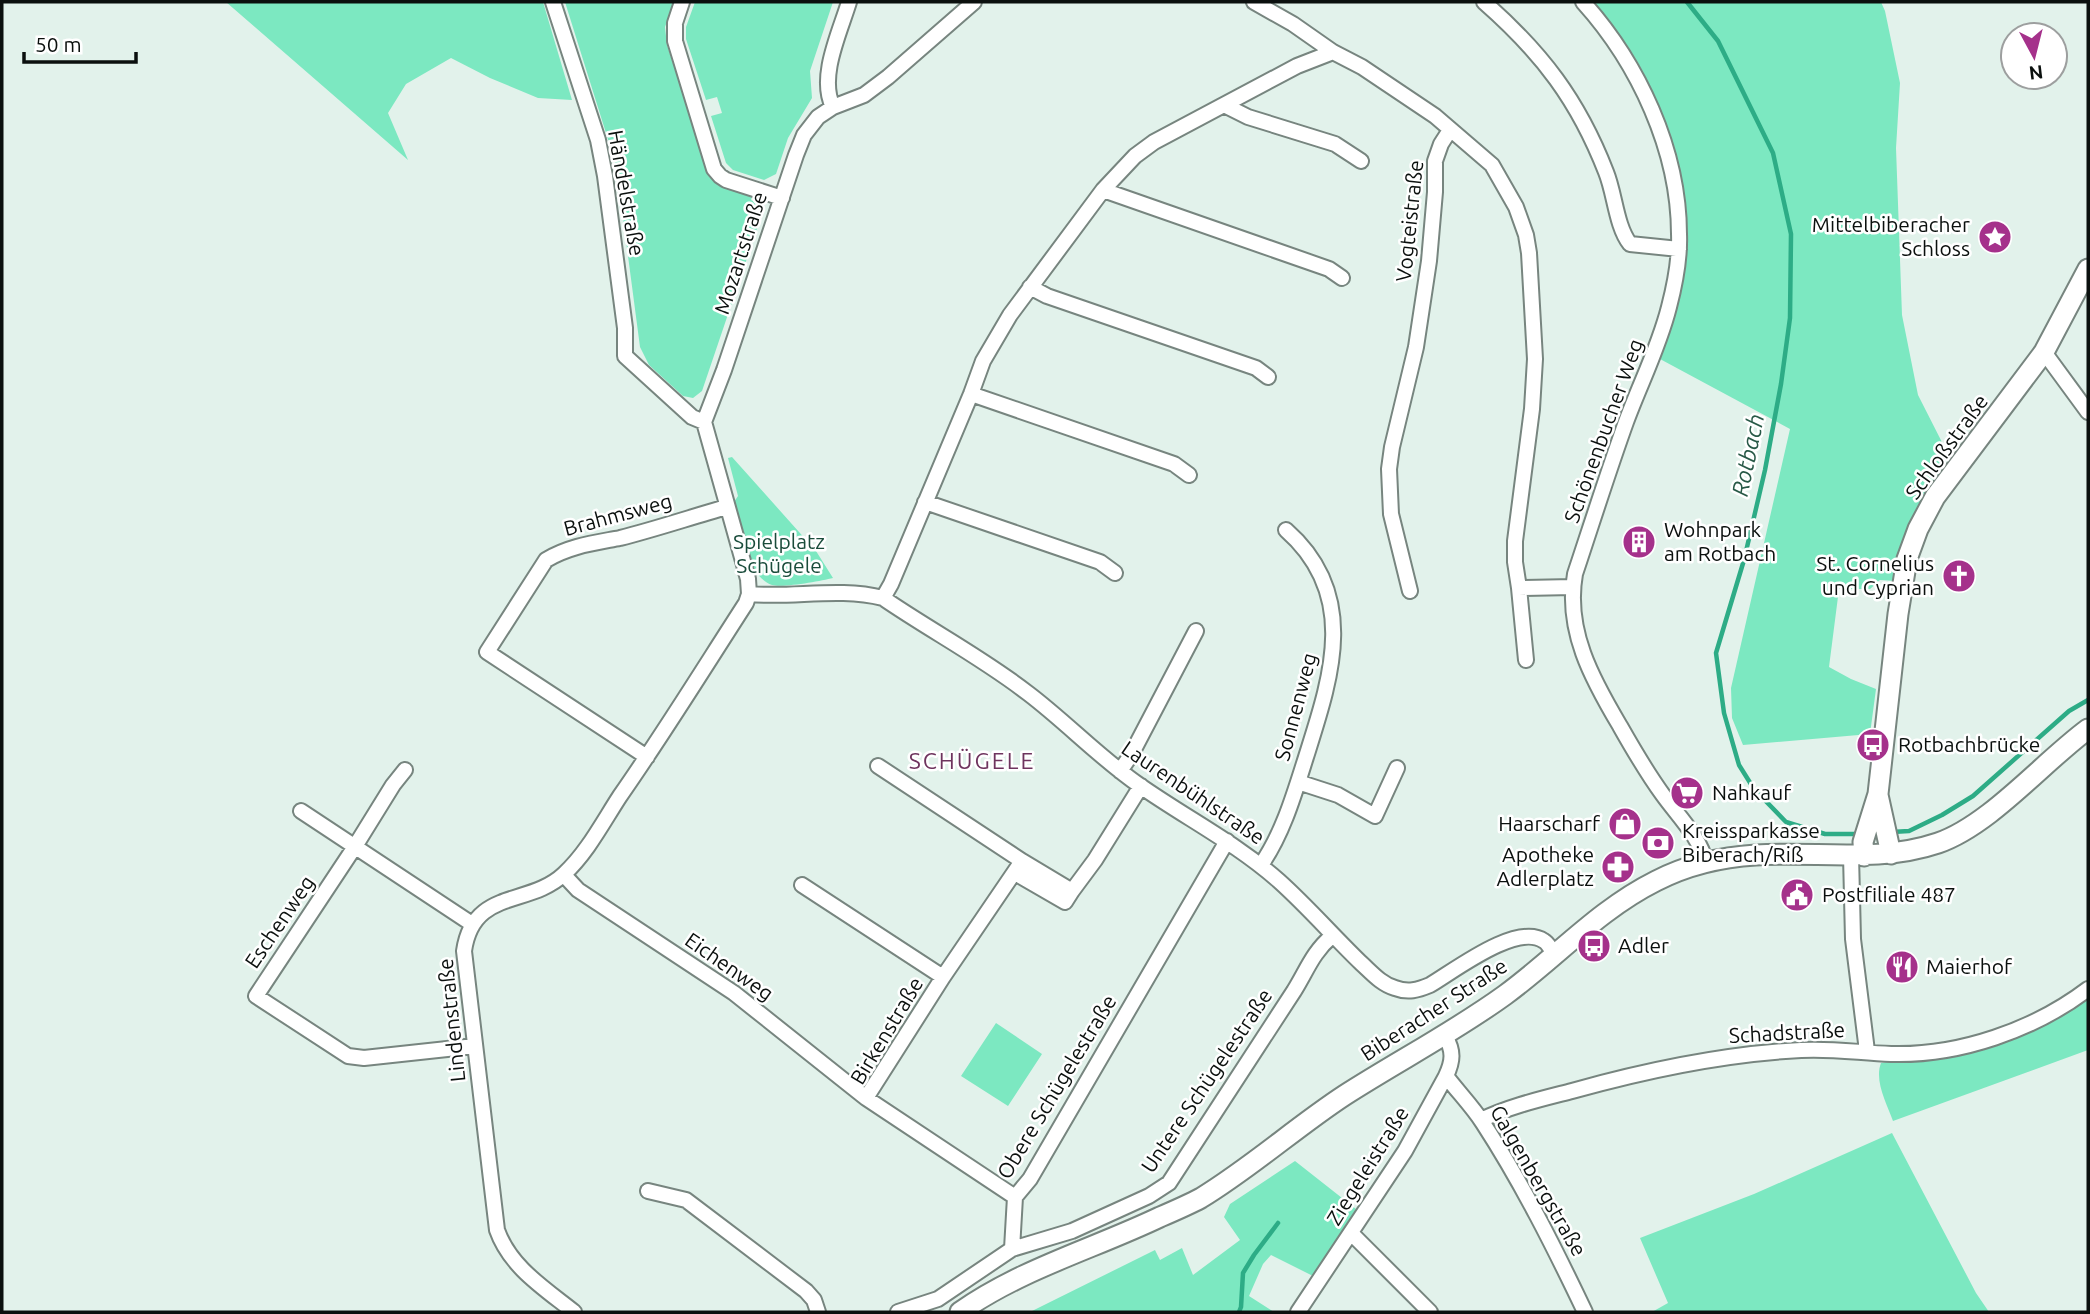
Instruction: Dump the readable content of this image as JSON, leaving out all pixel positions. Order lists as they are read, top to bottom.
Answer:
{
  "streets": {
    "street": [
      "Händelstraße",
      "Vogteistraße",
      "Mozartstraße",
      "Schönenbucher Weg",
      "Schloßstraße",
      "Brahmsweg",
      "Sonnenweg",
      "Laurenbühlstraße",
      "Eschenweg",
      "Eichenweg",
      "Biberacher Straße",
      "Lindenstraße",
      "Birkenstraße",
      "Schadstraße",
      "Untere Schügelestraße",
      "Obere Schügelestraße",
      "Ziegeleistraße",
      "Galgenbergstraße"
    ]
  },
  "crossings": [
    ["Händelstraße", "Mozartstraße"],
    ["Schönenbucher Weg", "Biberacher Straße"],
    ["Schloßstraße", "Biberacher Straße"],
    ["Sonnenweg", "Laurenbühlstraße"],
    ["Laurenbühlstraße", "Biberacher Straße"],
    ["Laurenbühlstraße", "Untere Schügelestraße"],
    ["Laurenbühlstraße", "Obere Schügelestraße"],
    ["Eschenweg", "Lindenstraße"],
    ["Eichenweg", "Birkenstraße"],
    ["Biberacher Straße", "Ziegeleistraße"],
    ["Birkenstraße", "Obere Schügelestraße"],
    ["Schadstraße", "Galgenbergstraße"],
    ["Untere Schügelestraße", "Obere Schügelestraße"],
    ["Ziegeleistraße", "Galgenbergstraße"]
  ],
  "districts": ["SCHÜGELE"],
  "water": ["Rotbach"],
  "parks": ["Spielplatz Schügele"],
  "places": {
    "place": ["Mittelbiberacher Schloss"],
    "building": ["Wohnpark am Rotbach"],
    "church": ["St. Cornelius und Cyprian"],
    "bus stop": ["Rotbachbrücke", "Adler"],
    "supermarket": ["Nahkauf"],
    "shop": ["Haarscharf"],
    "bank": ["Kreissparkasse Biberach/Riß"],
    "pharmacy": ["Apotheke Adlerplatz"],
    "public building": ["Postfiliale 487"],
    "restaurant": ["Maierhof"]
  },
  "scale_bar": "50 m",
  "north": "bottom"
}
